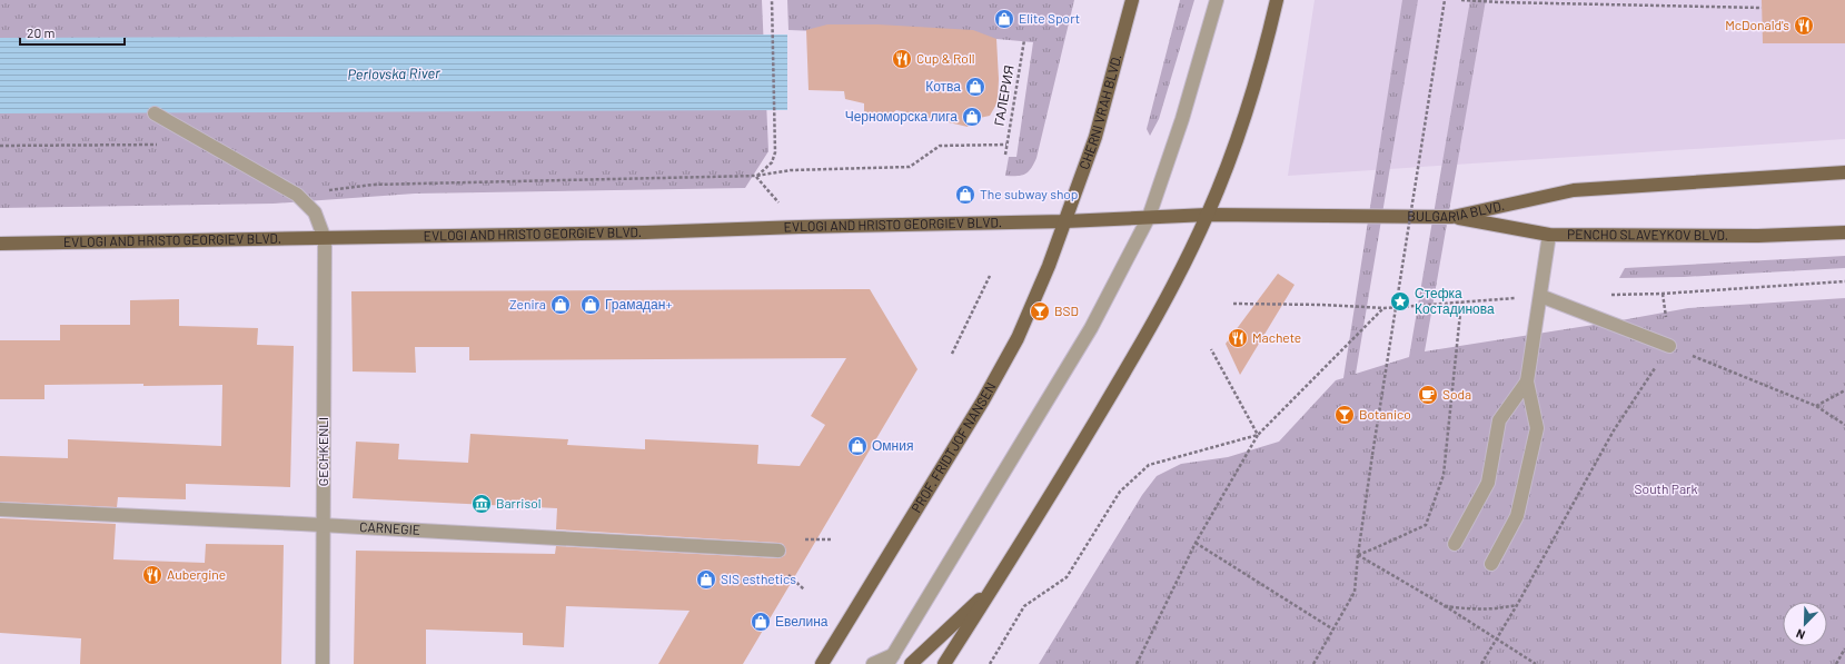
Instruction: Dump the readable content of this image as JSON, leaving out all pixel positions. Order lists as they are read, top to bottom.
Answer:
{
  "streets": {
    "main road": [
      "CHERNI VRAH BLVD.",
      "BULGARIA BLVD.",
      "EVLOGI AND HRISTO GEORGIEV BLVD.",
      "PENCHO SLAVEYKOV BLVD.",
      "PROF. FRIDTJOF NANSEN"
    ],
    "street": ["GECHKENLI", "CARNEGIE"],
    "path": ["ГАЛЕРИЯ"]
  },
  "crossings": [
    ["CHERNI VRAH BLVD.", "BULGARIA BLVD."],
    ["CHERNI VRAH BLVD.", "EVLOGI AND HRISTO GEORGIEV BLVD."],
    ["CHERNI VRAH BLVD.", "PROF. FRIDTJOF NANSEN"],
    ["BULGARIA BLVD.", "EVLOGI AND HRISTO GEORGIEV BLVD."],
    ["BULGARIA BLVD.", "PENCHO SLAVEYKOV BLVD."],
    ["BULGARIA BLVD.", "PROF. FRIDTJOF NANSEN"],
    ["EVLOGI AND HRISTO GEORGIEV BLVD.", "PROF. FRIDTJOF NANSEN"],
    ["EVLOGI AND HRISTO GEORGIEV BLVD.", "GECHKENLI"],
    ["GECHKENLI", "CARNEGIE"]
  ],
  "water": ["Perlovska River"],
  "parks": ["South Park"],
  "places": {
    "shop": [
      "Elite Sport",
      "Котва",
      "Черноморска лига",
      "The subway shop",
      "Zenira",
      "Грамадан+",
      "Омния",
      "SIS esthetics",
      "Евелина"
    ],
    "restaurant": [
      "McDonald's",
      "Cup & Roll",
      "Machete",
      "Aubergine"
    ],
    "place": ["Стефка Костадинова"],
    "bar": ["BSD", "Botanico"],
    "cafe": ["Soda"],
    "museum": ["Barrisol"]
  },
  "scale_bar": "20 m",
  "north": "bottom left"
}
